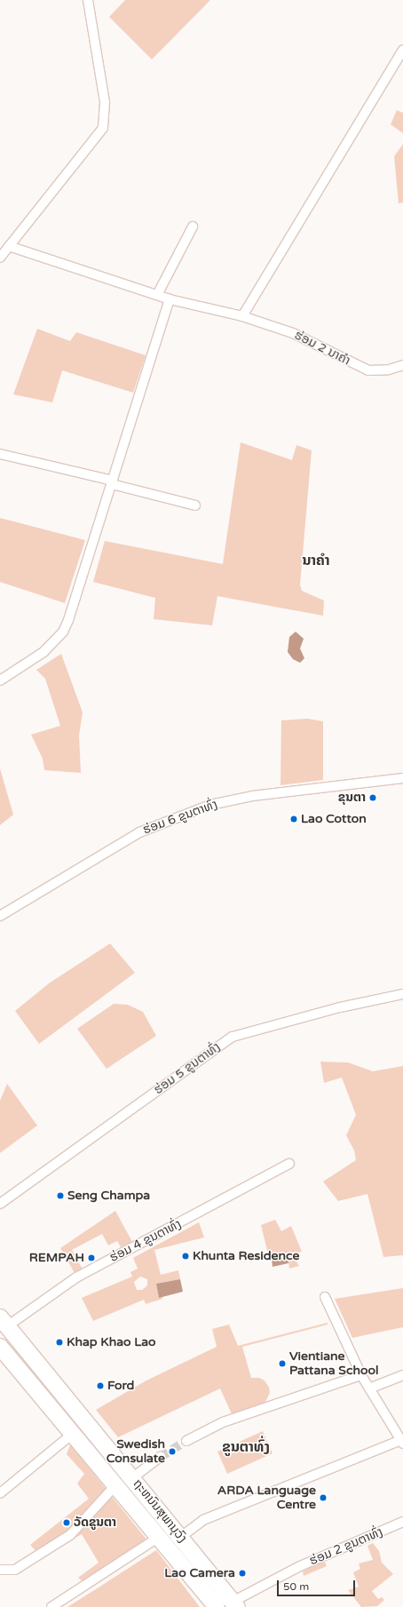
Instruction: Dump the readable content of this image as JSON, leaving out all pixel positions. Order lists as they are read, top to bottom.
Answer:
{
  "streets": {
    "highway": ["ຖະຫນົນສຸພານຸວົງ"],
    "street": [
      "ຮ່ອມ 2 ນາຄຳ",
      "ຮ່ອມ 6 ຂູນຕາທົ່ງ",
      "ຮ່ອມ 5 ຂູນຕາທົ່ງ",
      "ຮ່ອມ 4 ຂູນຕາທົ່ງ",
      "ຮ່ອມ 2 ຂູນຕາທົ່ງ"
    ]
  },
  "crossings": [
    ["ຮ່ອມ 4 ຂູນຕາທົ່ງ", "ຖະຫນົນສຸພານຸວົງ"],
    ["ຖະຫນົນສຸພານຸວົງ", "ຮ່ອມ 2 ຂູນຕາທົ່ງ"]
  ],
  "districts": ["ນາຄຳ", "ຂູນຕາທົ່ງ"],
  "places": [
    "ຂຸນຕາ",
    "Lao Cotton",
    "Seng Champa",
    "Khunta Residence",
    "REMPAH",
    "Khap Khao Lao",
    "Vientiane Pattana School",
    "Ford",
    "Swedish Consulate",
    "ARDA Language Centre",
    "ວັດຂູນຕາ",
    "Lao Camera"
  ],
  "scale_bar": "50 m"
}
